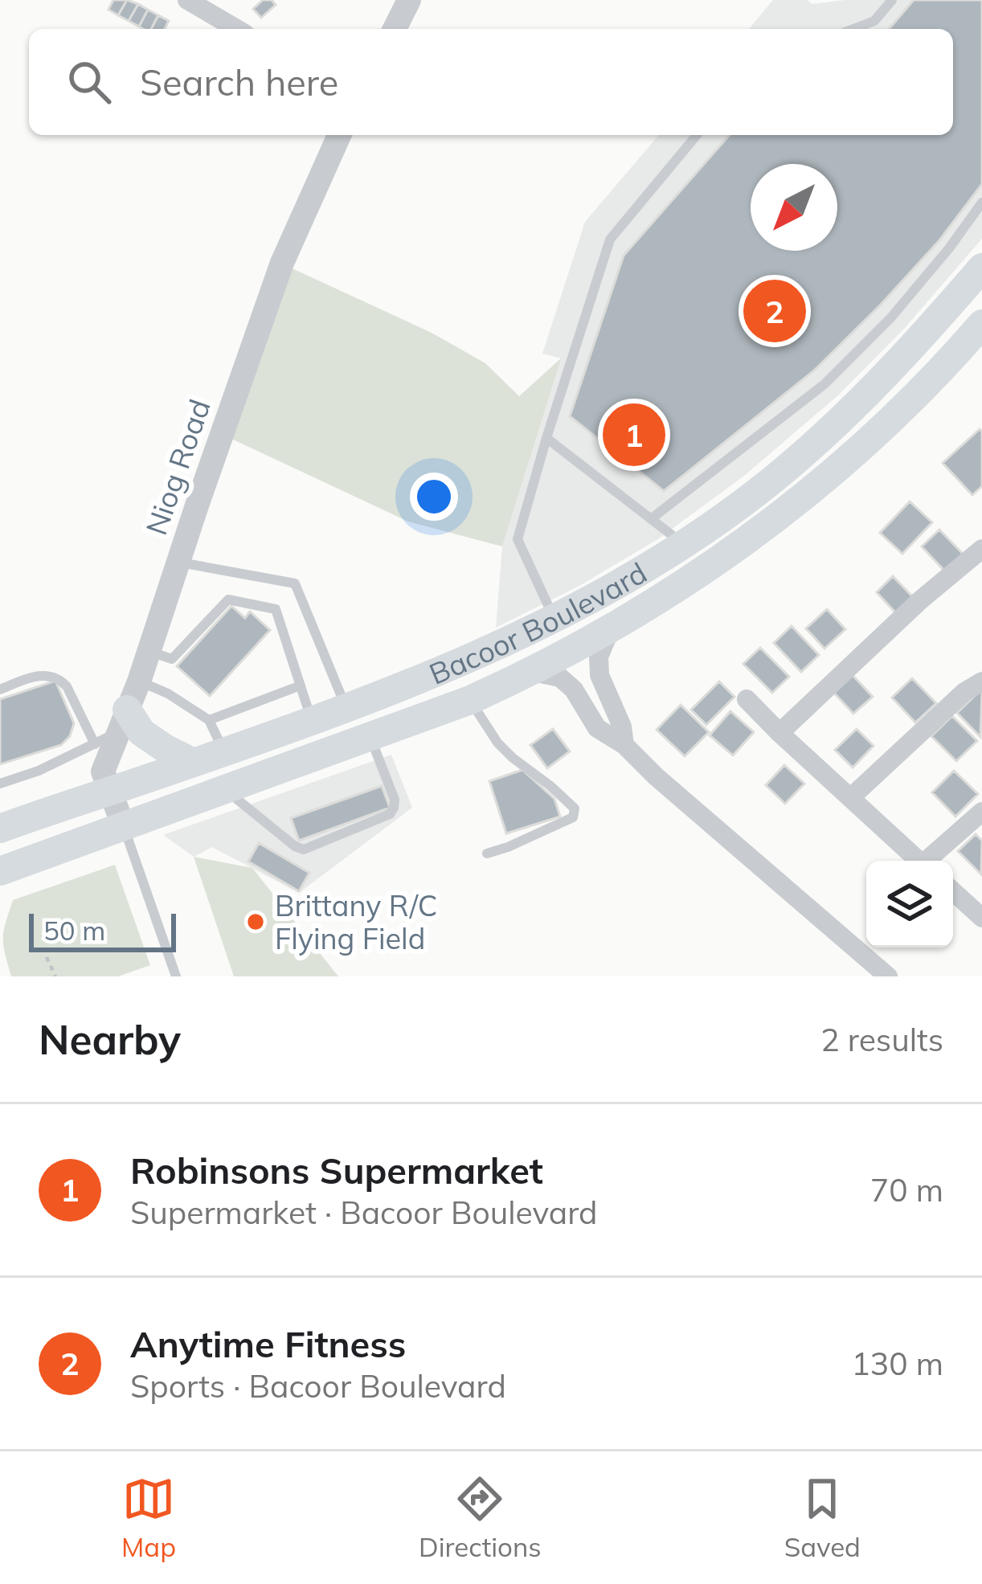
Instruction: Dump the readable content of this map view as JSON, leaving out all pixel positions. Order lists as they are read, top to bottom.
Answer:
{
  "streets": {
    "main road": ["Bacoor Boulevard"],
    "street": ["Niog Road"]
  },
  "crossings": [
    ["Niog Road", "Bacoor Boulevard"]
  ],
  "places": ["Brittany R/C Flying Field"],
  "scale_bar": "50 m",
  "north": "bottom left",
  "page": {
    "search": "Search here",
    "pins": ["2", "1"],
    "scale": "50 m",
    "heading": ["Nearby", "2 results"],
    "list": [
      {
        "mark": "1",
        "name": "Robinsons Supermarket",
        "note": "Supermarket · Bacoor Boulevard",
        "value": "70 m"
      },
      {
        "mark": "2",
        "name": "Anytime Fitness",
        "note": "Sports · Bacoor Boulevard",
        "value": "130 m"
      }
    ],
    "nav": ["Map", "Directions", "Saved"]
  }
}
